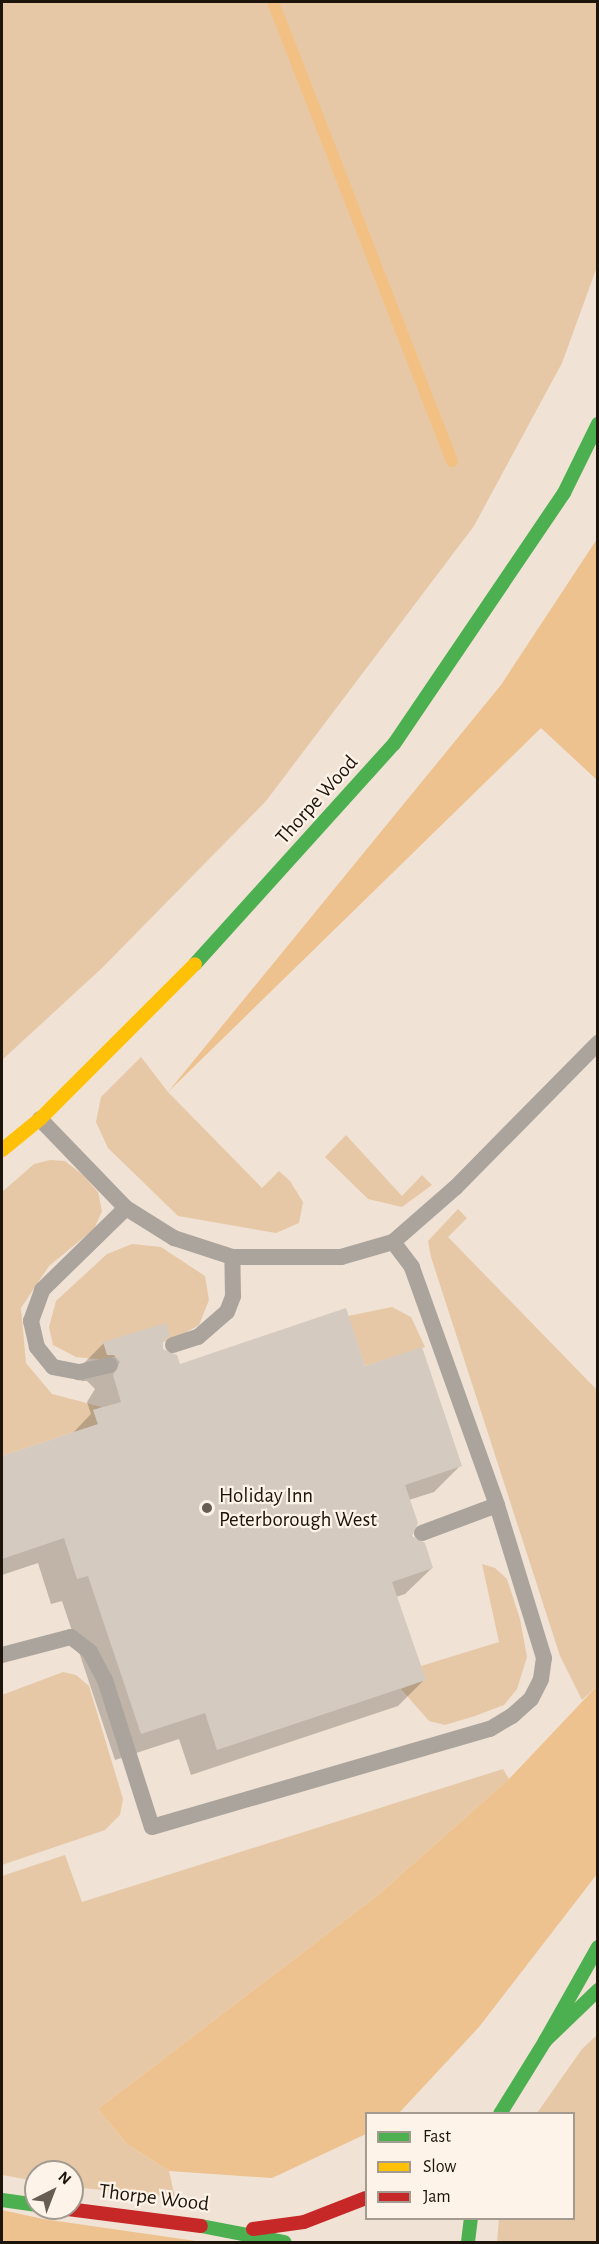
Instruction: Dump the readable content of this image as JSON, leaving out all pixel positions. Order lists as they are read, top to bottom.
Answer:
{
  "streets": {
    "main road": ["Thorpe Wood"]
  },
  "places": ["Holiday Inn Peterborough West"],
  "legend": ["Fast", "Slow", "Jam"],
  "north": "top right"
}
